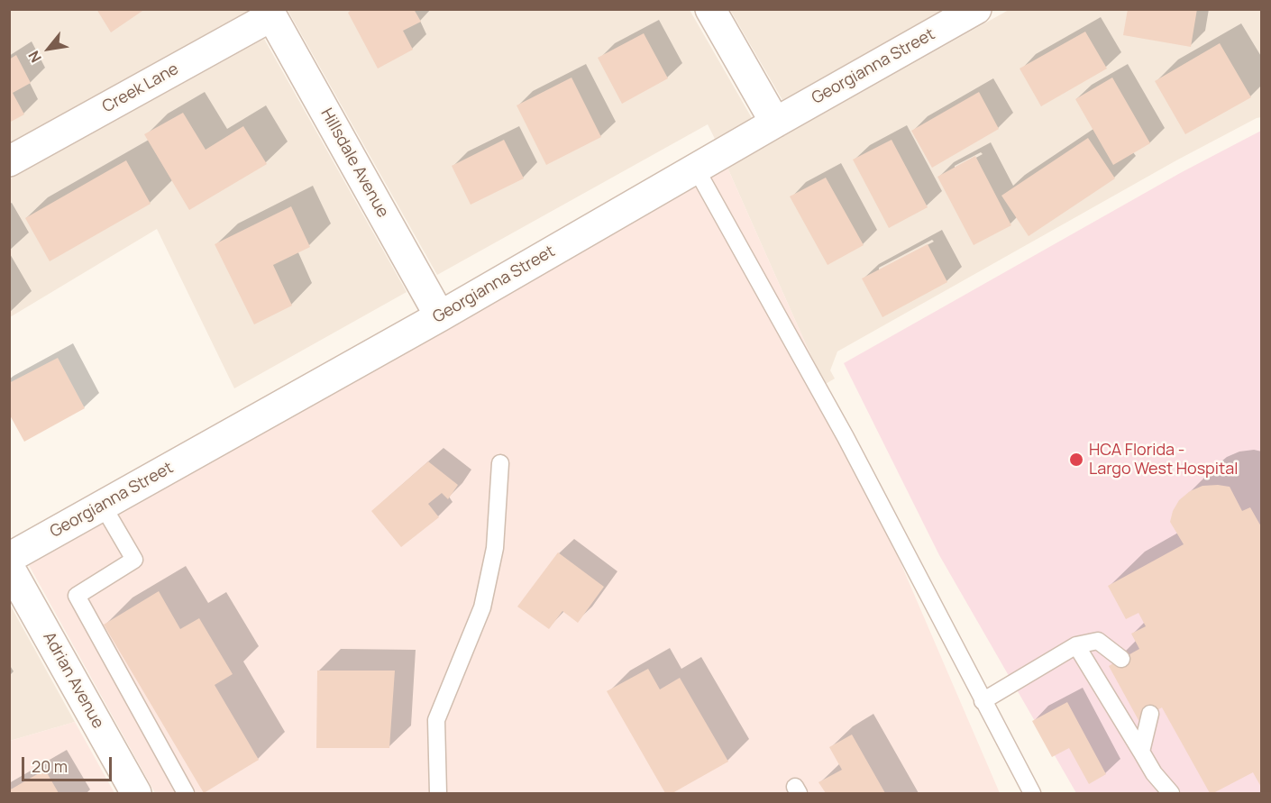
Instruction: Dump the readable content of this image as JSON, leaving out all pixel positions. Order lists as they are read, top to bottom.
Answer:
{
  "streets": {
    "street": [
      "Georgianna Street",
      "Creek Lane",
      "Hillsdale Avenue",
      "Adrian Avenue"
    ]
  },
  "crossings": [
    ["Georgianna Street", "Hillsdale Avenue"],
    ["Creek Lane", "Hillsdale Avenue"]
  ],
  "places": ["HCA Florida - Largo West Hospital"],
  "scale_bar": "20 m",
  "north": "bottom left"
}
